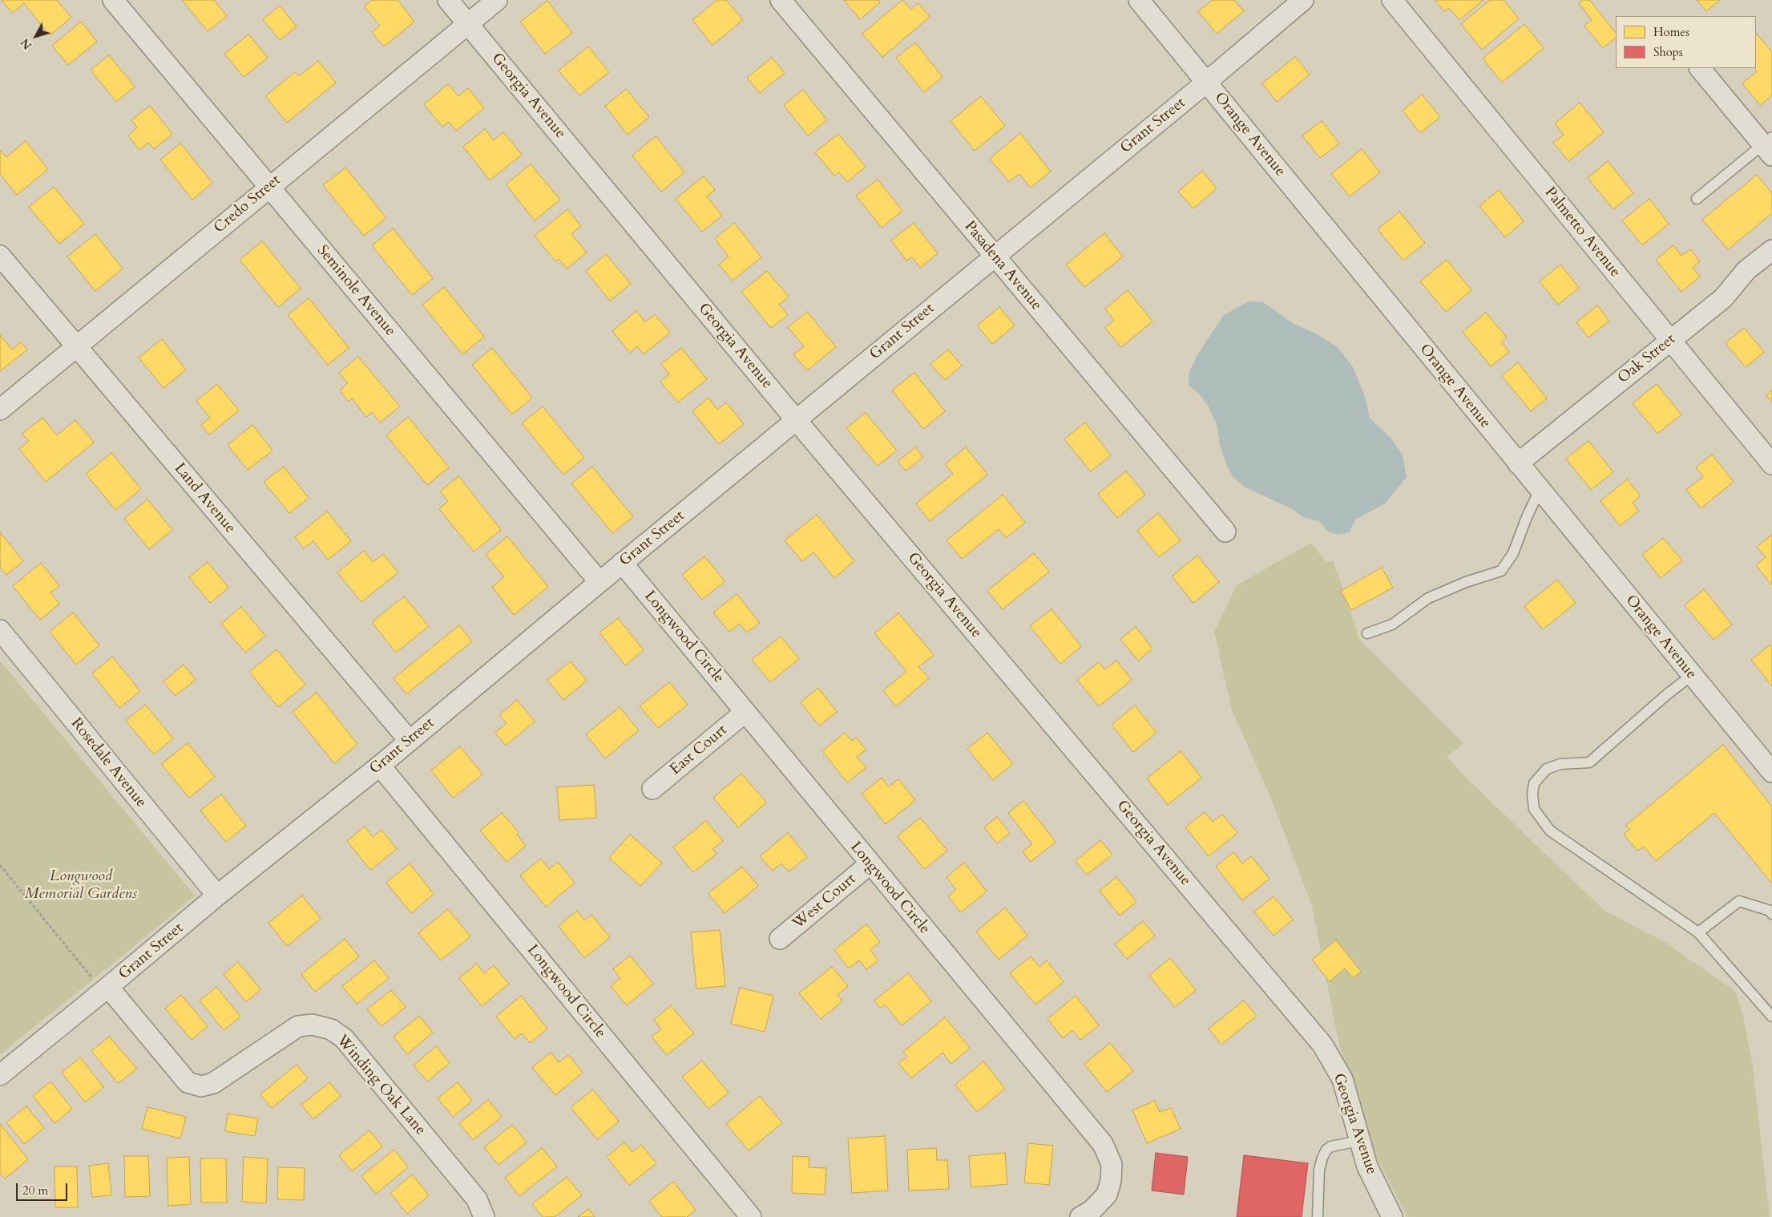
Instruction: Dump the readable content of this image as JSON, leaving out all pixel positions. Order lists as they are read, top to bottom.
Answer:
{
  "streets": {
    "street": [
      "Georgia Avenue",
      "Grant Street",
      "Orange Avenue",
      "Credo Street",
      "Palmetto Avenue",
      "Pasadena Avenue",
      "Seminole Avenue",
      "Oak Street",
      "Land Avenue",
      "Longwood Circle",
      "East Court",
      "Rosedale Avenue",
      "West Court",
      "Winding Oak Lane"
    ]
  },
  "crossings": [
    ["Georgia Avenue", "Grant Street"],
    ["Georgia Avenue", "Credo Street"],
    ["Grant Street", "Orange Avenue"],
    ["Grant Street", "Pasadena Avenue"],
    ["Grant Street", "Seminole Avenue"],
    ["Grant Street", "Land Avenue"],
    ["Grant Street", "Longwood Circle"],
    ["Grant Street", "Rosedale Avenue"],
    ["Grant Street", "Winding Oak Lane"],
    ["Orange Avenue", "Oak Street"],
    ["Credo Street", "Seminole Avenue"],
    ["Credo Street", "Land Avenue"],
    ["Palmetto Avenue", "Oak Street"],
    ["Longwood Circle", "East Court"],
    ["Longwood Circle", "West Court"]
  ],
  "parks": ["Longwood Memorial Gardens"],
  "legend": ["Homes", "Shops"],
  "scale_bar": "20 m",
  "north": "bottom left"
}
